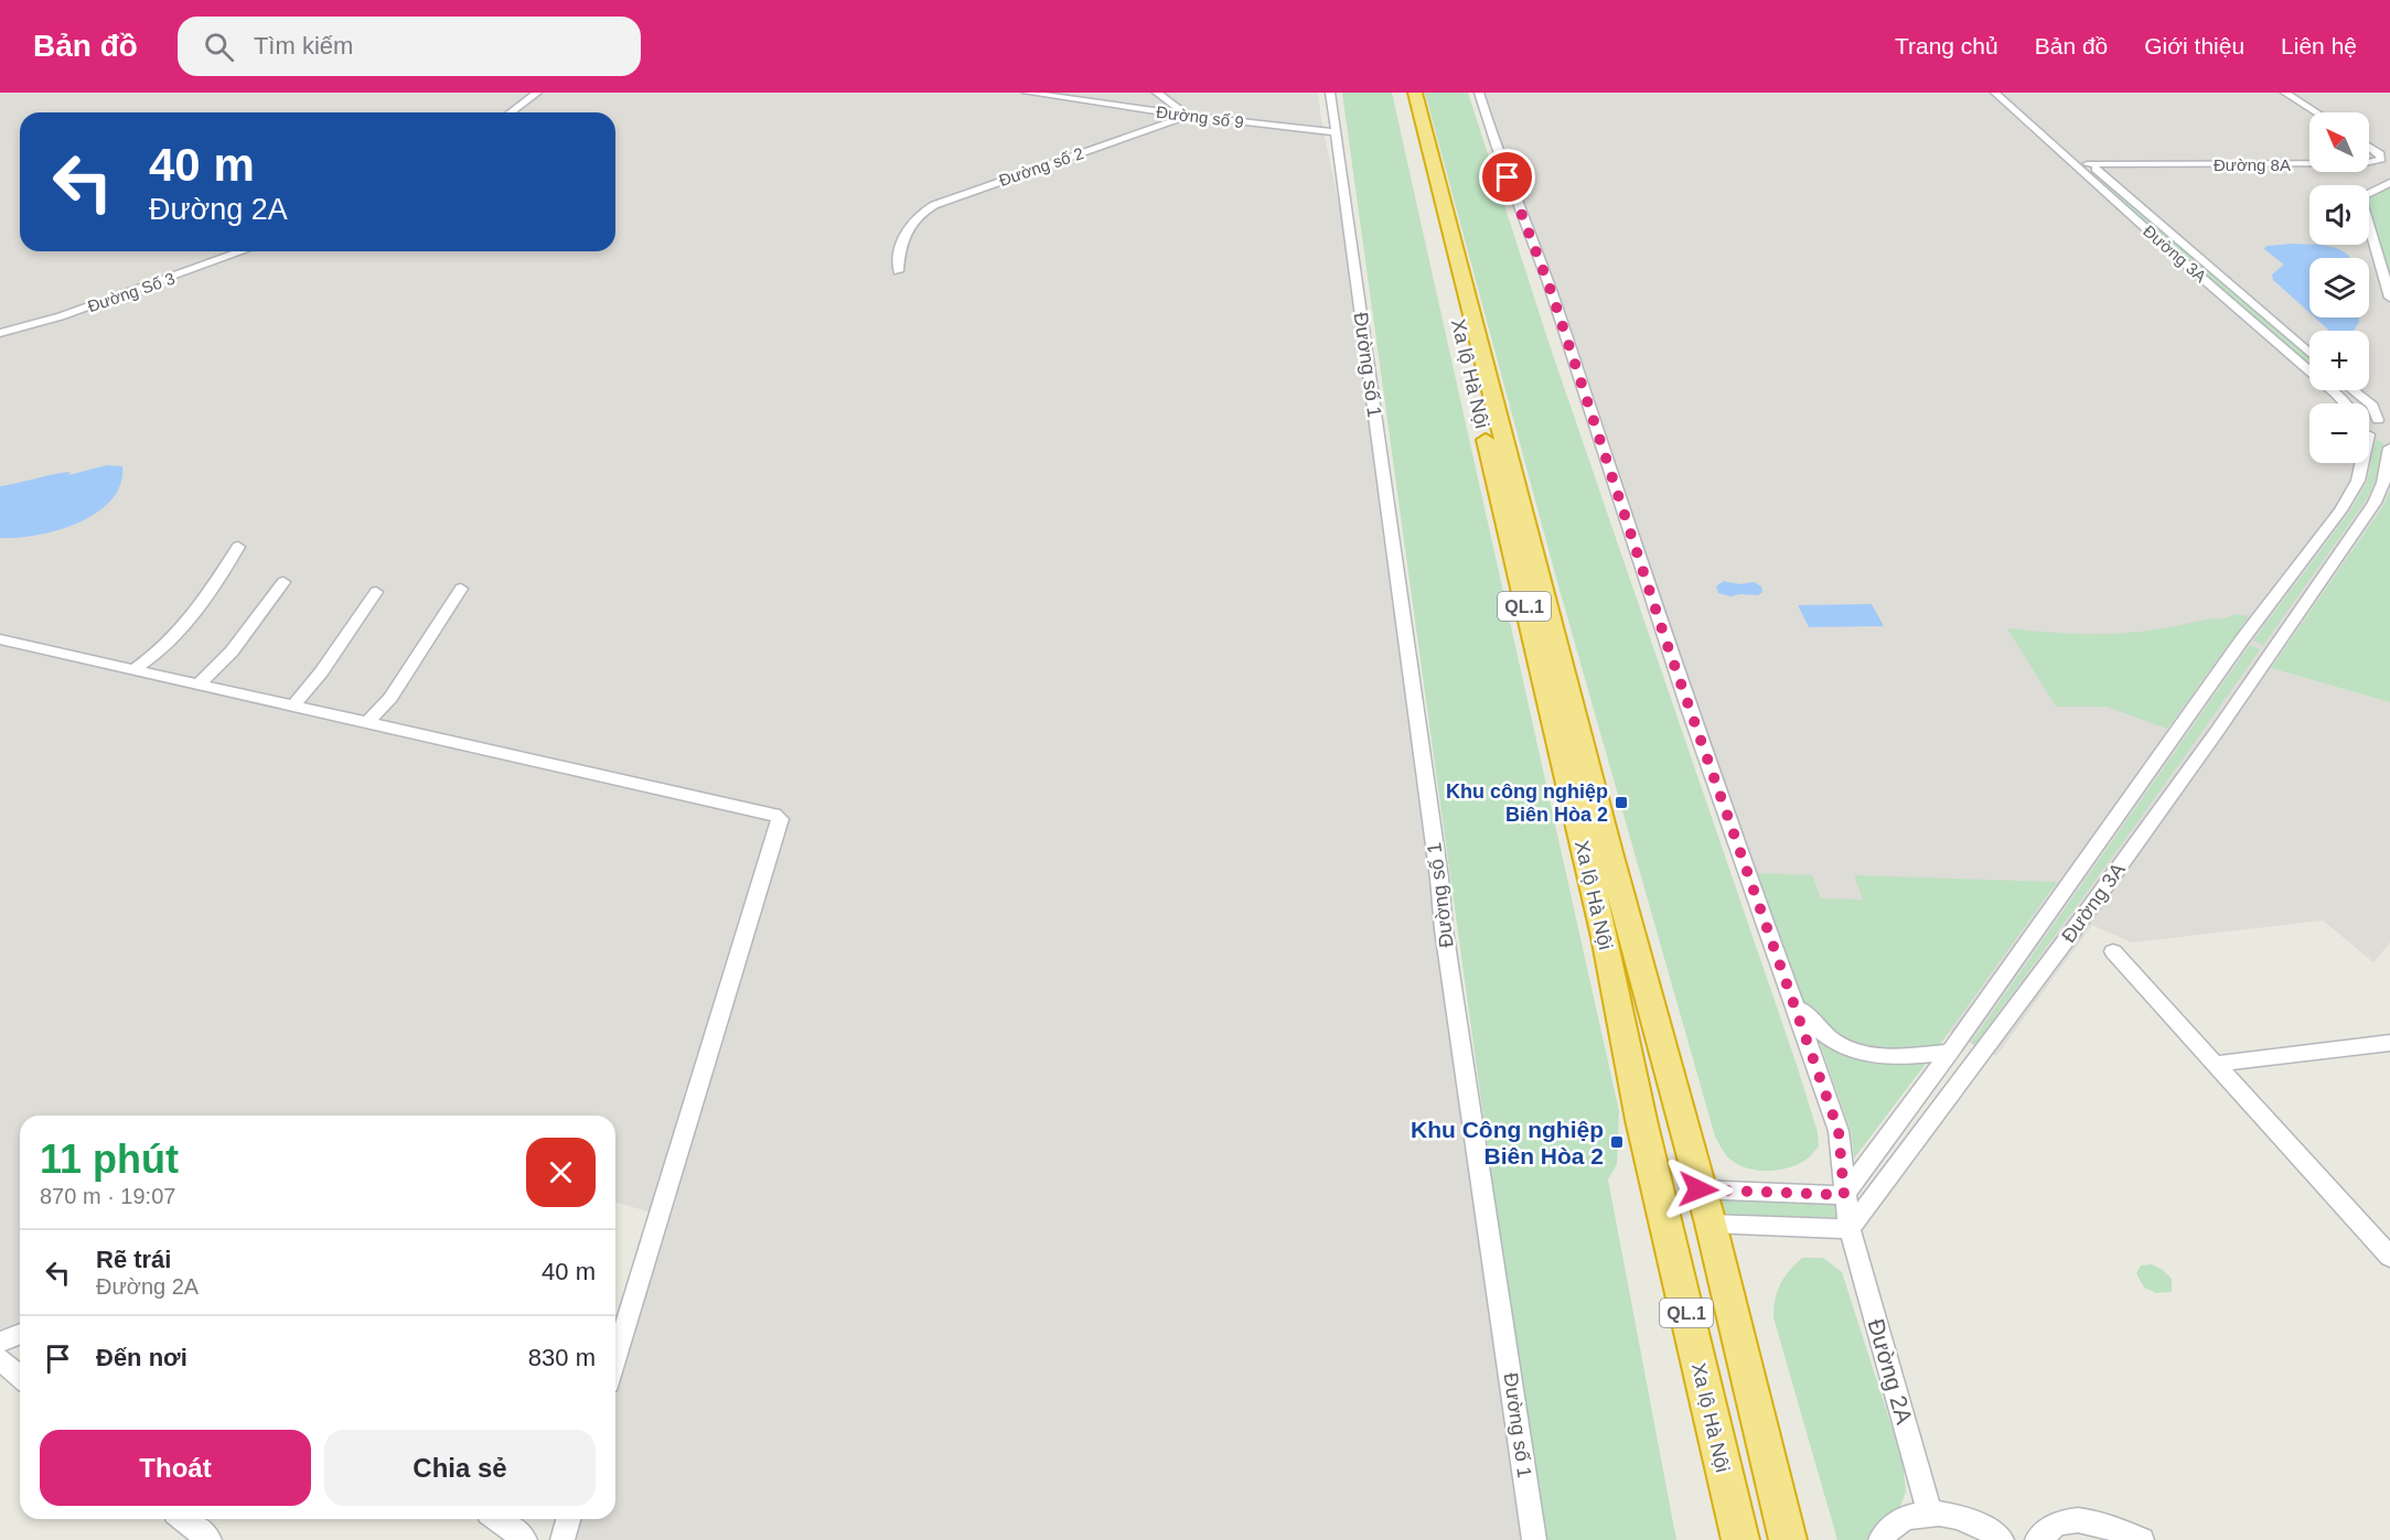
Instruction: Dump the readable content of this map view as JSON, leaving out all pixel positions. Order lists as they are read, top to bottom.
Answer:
{
  "streets": {
    "highway": ["Xa lộ Hà Nội", "QL.1"],
    "street": [
      "Đường số 9",
      "Đường 8A",
      "Đường số 2",
      "Đường 3A",
      "Đường Số 3",
      "Đường số 1",
      "Đường 2A"
    ]
  },
  "crossings": [
    ["Đường số 9", "Đường số 2"],
    ["Đường số 9", "Đường số 1"],
    ["Đường 8A", "Đường 3A"],
    ["Đường 3A", "Đường 2A"],
    ["Xa lộ Hà Nội", "QL.1"]
  ],
  "places": {
    "transit": ["Khu công nghiệp Biên Hòa 2", "Khu Công nghiệp Biên Hòa 2"]
  },
  "north": "top left",
  "page": {
    "header": "Bản đồ",
    "search": "Tìm kiếm",
    "nav": [
      "Trang chủ",
      "Bản đồ",
      "Giới thiệu",
      "Liên hệ"
    ],
    "map_buttons": ["+", "−"],
    "turn": ["40 m", "Đường 2A"],
    "heading": ["11 phút", "870 m · 19:07"],
    "list": [
      {
        "name": "Rẽ trái",
        "note": "Đường 2A",
        "value": "40 m"
      },
      {
        "name": "Đến nơi",
        "value": "830 m"
      }
    ],
    "buttons": ["Thoát", "Chia sẻ"]
  }
}
